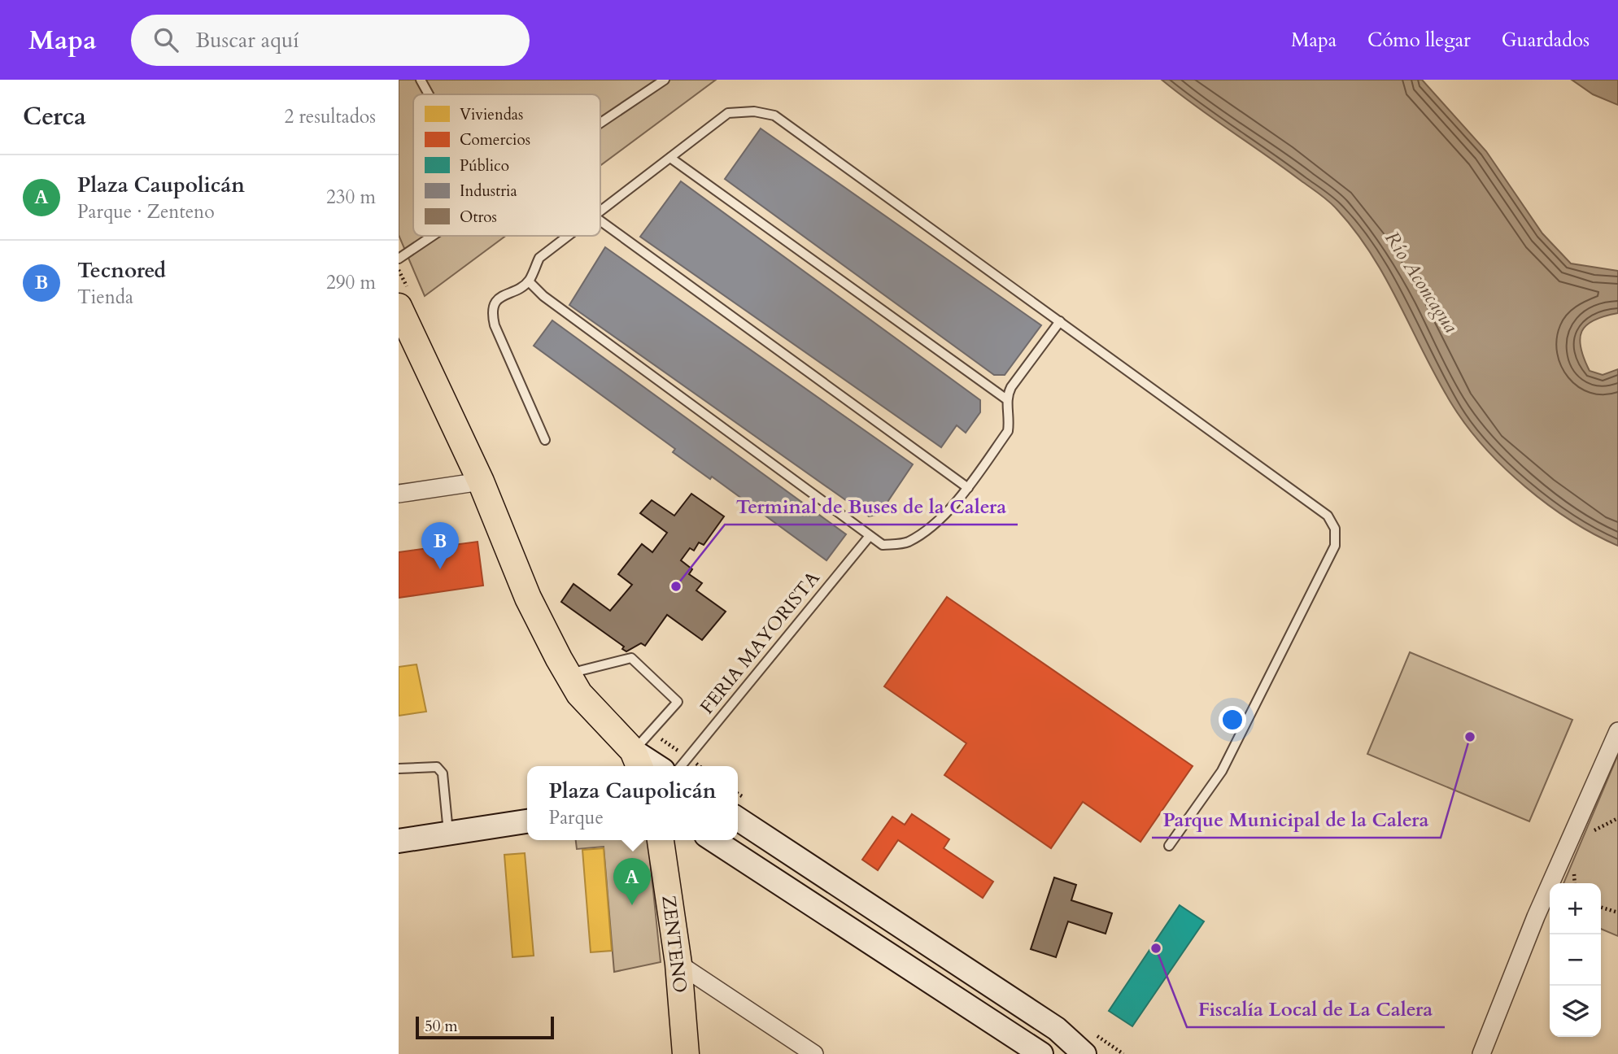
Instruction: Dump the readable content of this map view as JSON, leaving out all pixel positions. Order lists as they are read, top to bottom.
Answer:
{
  "streets": {
    "main road": ["ZENTENO"],
    "lane": ["FERIA MAYORISTA"]
  },
  "water": ["Río Aconcagua"],
  "places": ["Terminal de Buses de la Calera", "Parque Municipal de la Calera", "Fiscalía Local de La Calera"],
  "legend": [
    "Viviendas",
    "Comercios",
    "Público",
    "Industria",
    "Otros"
  ],
  "scale_bar": "50 m",
  "page": {
    "header": "Mapa",
    "search": "Buscar aquí",
    "nav": ["Mapa", "Cómo llegar", "Guardados"],
    "heading": ["Cerca", "2 resultados"],
    "list": [
      {
        "mark": "A",
        "name": "Plaza Caupolicán",
        "note": "Parque · Zenteno",
        "value": "230 m"
      },
      {
        "mark": "B",
        "name": "Tecnored",
        "note": "Tienda",
        "value": "290 m"
      }
    ],
    "pins": ["B", "A"],
    "popup": ["Plaza Caupolicán", "Parque"],
    "map_buttons": ["+", "−"],
    "scale": "50 m"
  }
}
